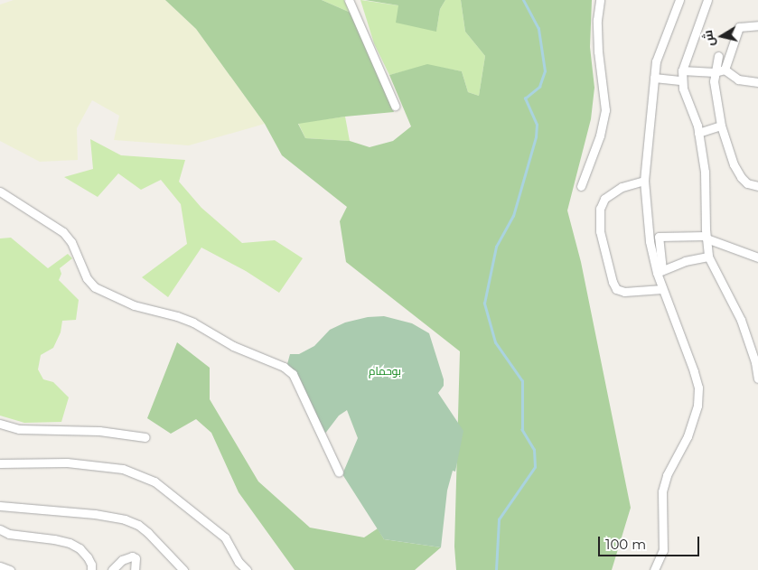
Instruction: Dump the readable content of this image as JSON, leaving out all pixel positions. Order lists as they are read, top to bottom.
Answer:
{
  "parks": ["بوحمام"],
  "scale_bar": "100 m",
  "north": "left"
}
